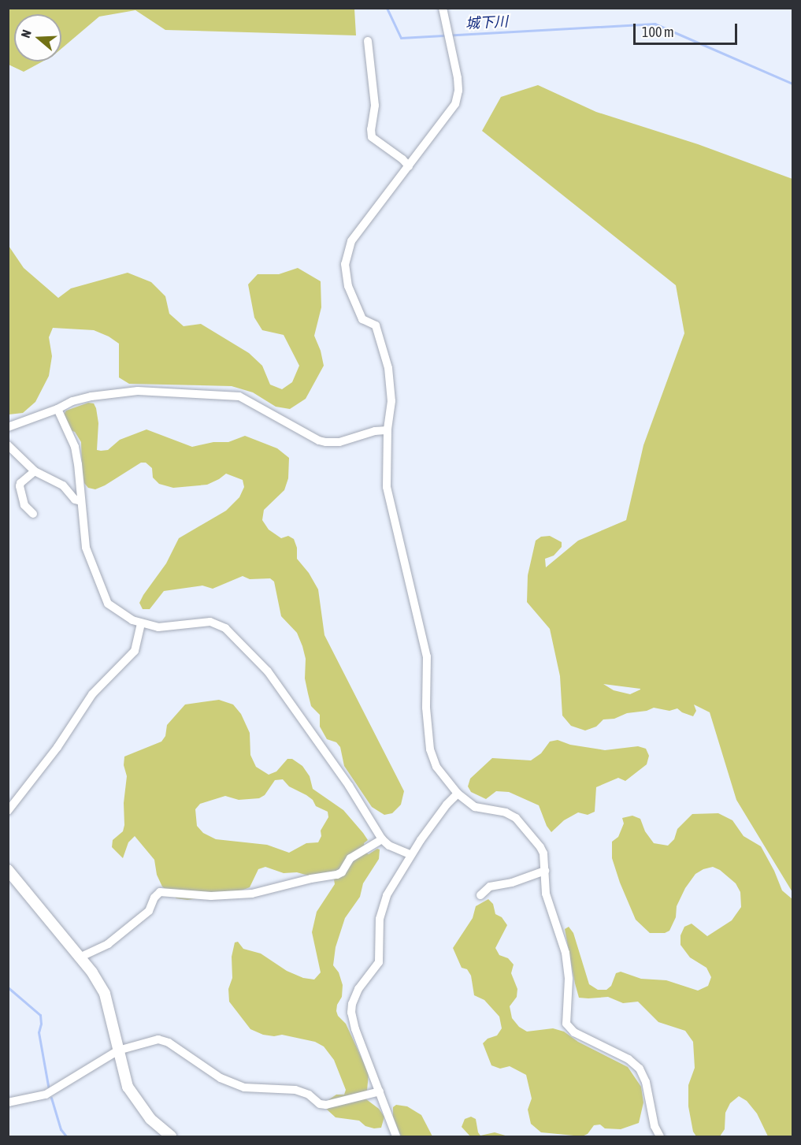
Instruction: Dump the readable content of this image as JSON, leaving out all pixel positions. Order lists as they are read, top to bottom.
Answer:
{
  "water": ["城下川"],
  "scale_bar": "100 m",
  "north": "left"
}
